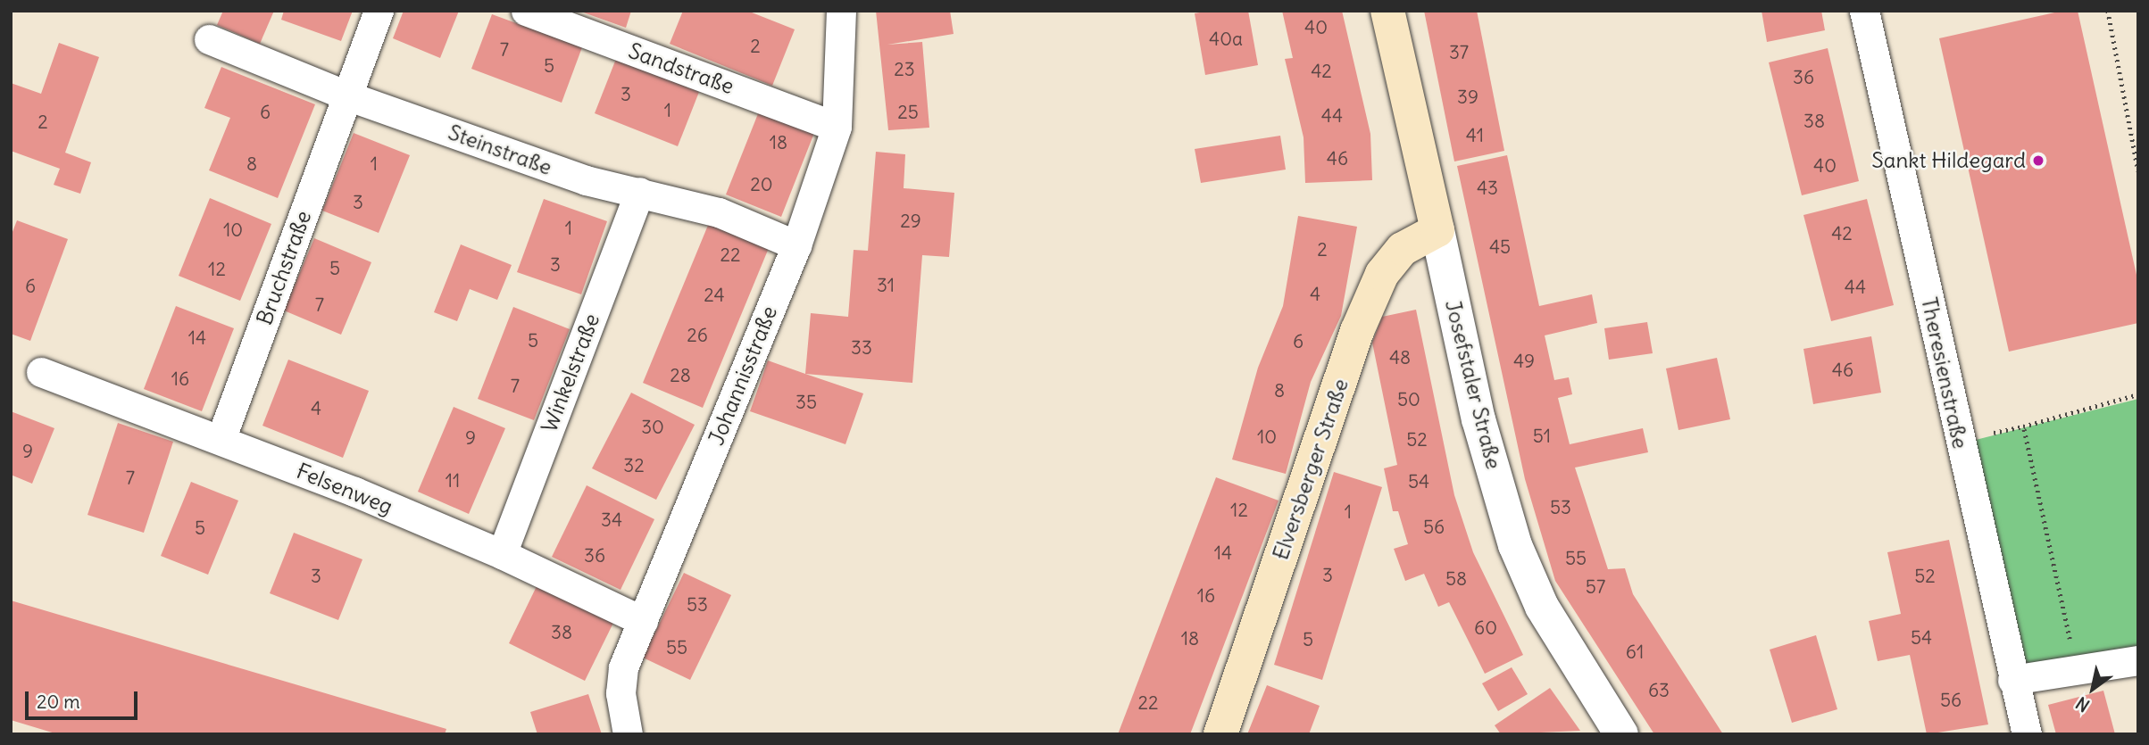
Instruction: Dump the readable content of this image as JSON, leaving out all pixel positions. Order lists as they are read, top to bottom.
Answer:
{
  "streets": {
    "main road": ["Josefstaler Straße", "Elversberger Straße"],
    "street": [
      "Sandstraße",
      "Steinstraße",
      "Bruchstraße",
      "Winkelstraße",
      "Theresienstraße",
      "Johannisstraße",
      "Felsenweg"
    ]
  },
  "crossings": [
    ["Sandstraße", "Johannisstraße"],
    ["Steinstraße", "Bruchstraße"],
    ["Steinstraße", "Winkelstraße"],
    ["Steinstraße", "Johannisstraße"],
    ["Bruchstraße", "Felsenweg"],
    ["Winkelstraße", "Felsenweg"],
    ["Johannisstraße", "Felsenweg"],
    ["Josefstaler Straße", "Elversberger Straße"]
  ],
  "places": ["Sankt Hildegard"],
  "house_numbers": [
    "40",
    "40a",
    "2",
    "7",
    "37",
    "5",
    "23",
    "42",
    "36",
    "3",
    "39",
    "1",
    "6",
    "25",
    "44",
    "38",
    "2",
    "41",
    "18",
    "46",
    "8",
    "1",
    "40",
    "20",
    "43",
    "3",
    "29",
    "1",
    "10",
    "42",
    "45",
    "2",
    "22",
    "3",
    "5",
    "12",
    "31",
    "6",
    "44",
    "4",
    "24",
    "7",
    "26",
    "14",
    "5",
    "6",
    "33",
    "48",
    "49",
    "46",
    "28",
    "16",
    "7",
    "8",
    "50",
    "35",
    "4",
    "30",
    "51",
    "10",
    "9",
    "52",
    "9",
    "32",
    "7",
    "11",
    "54",
    "53",
    "12",
    "1",
    "34",
    "56",
    "5",
    "14",
    "36",
    "55",
    "3",
    "3",
    "52",
    "58",
    "57",
    "16",
    "53",
    "60",
    "38",
    "54",
    "18",
    "5",
    "55",
    "61",
    "63",
    "56",
    "22"
  ],
  "scale_bar": "20 m",
  "north": "bottom left"
}
